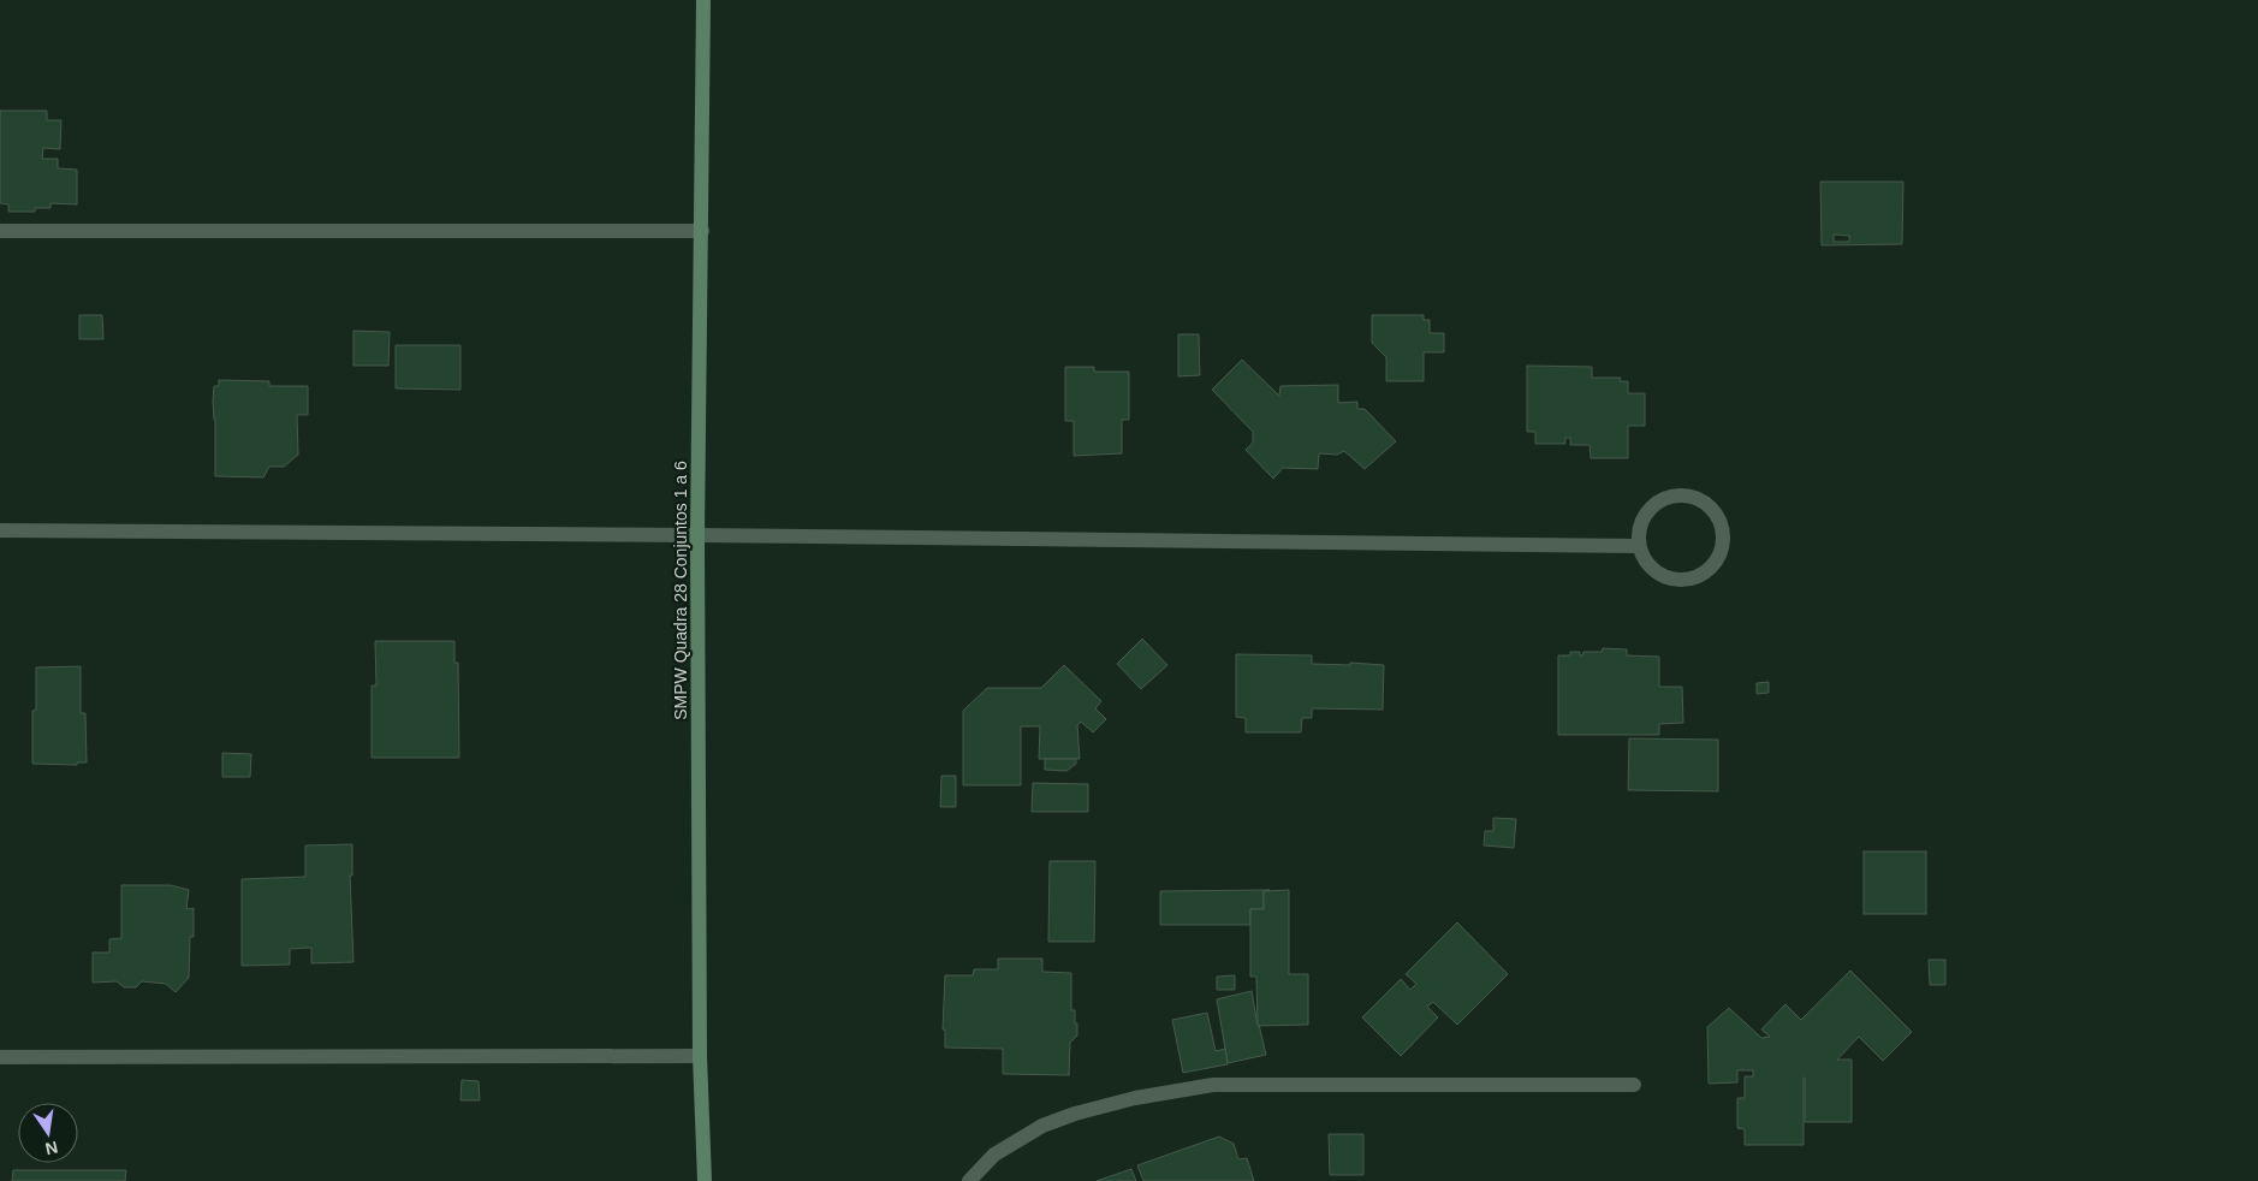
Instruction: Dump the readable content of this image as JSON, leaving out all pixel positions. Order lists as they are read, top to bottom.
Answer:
{
  "streets": {
    "street": ["SMPW Quadra 28 Conjuntos 1 a 6"]
  },
  "north": "bottom"
}
